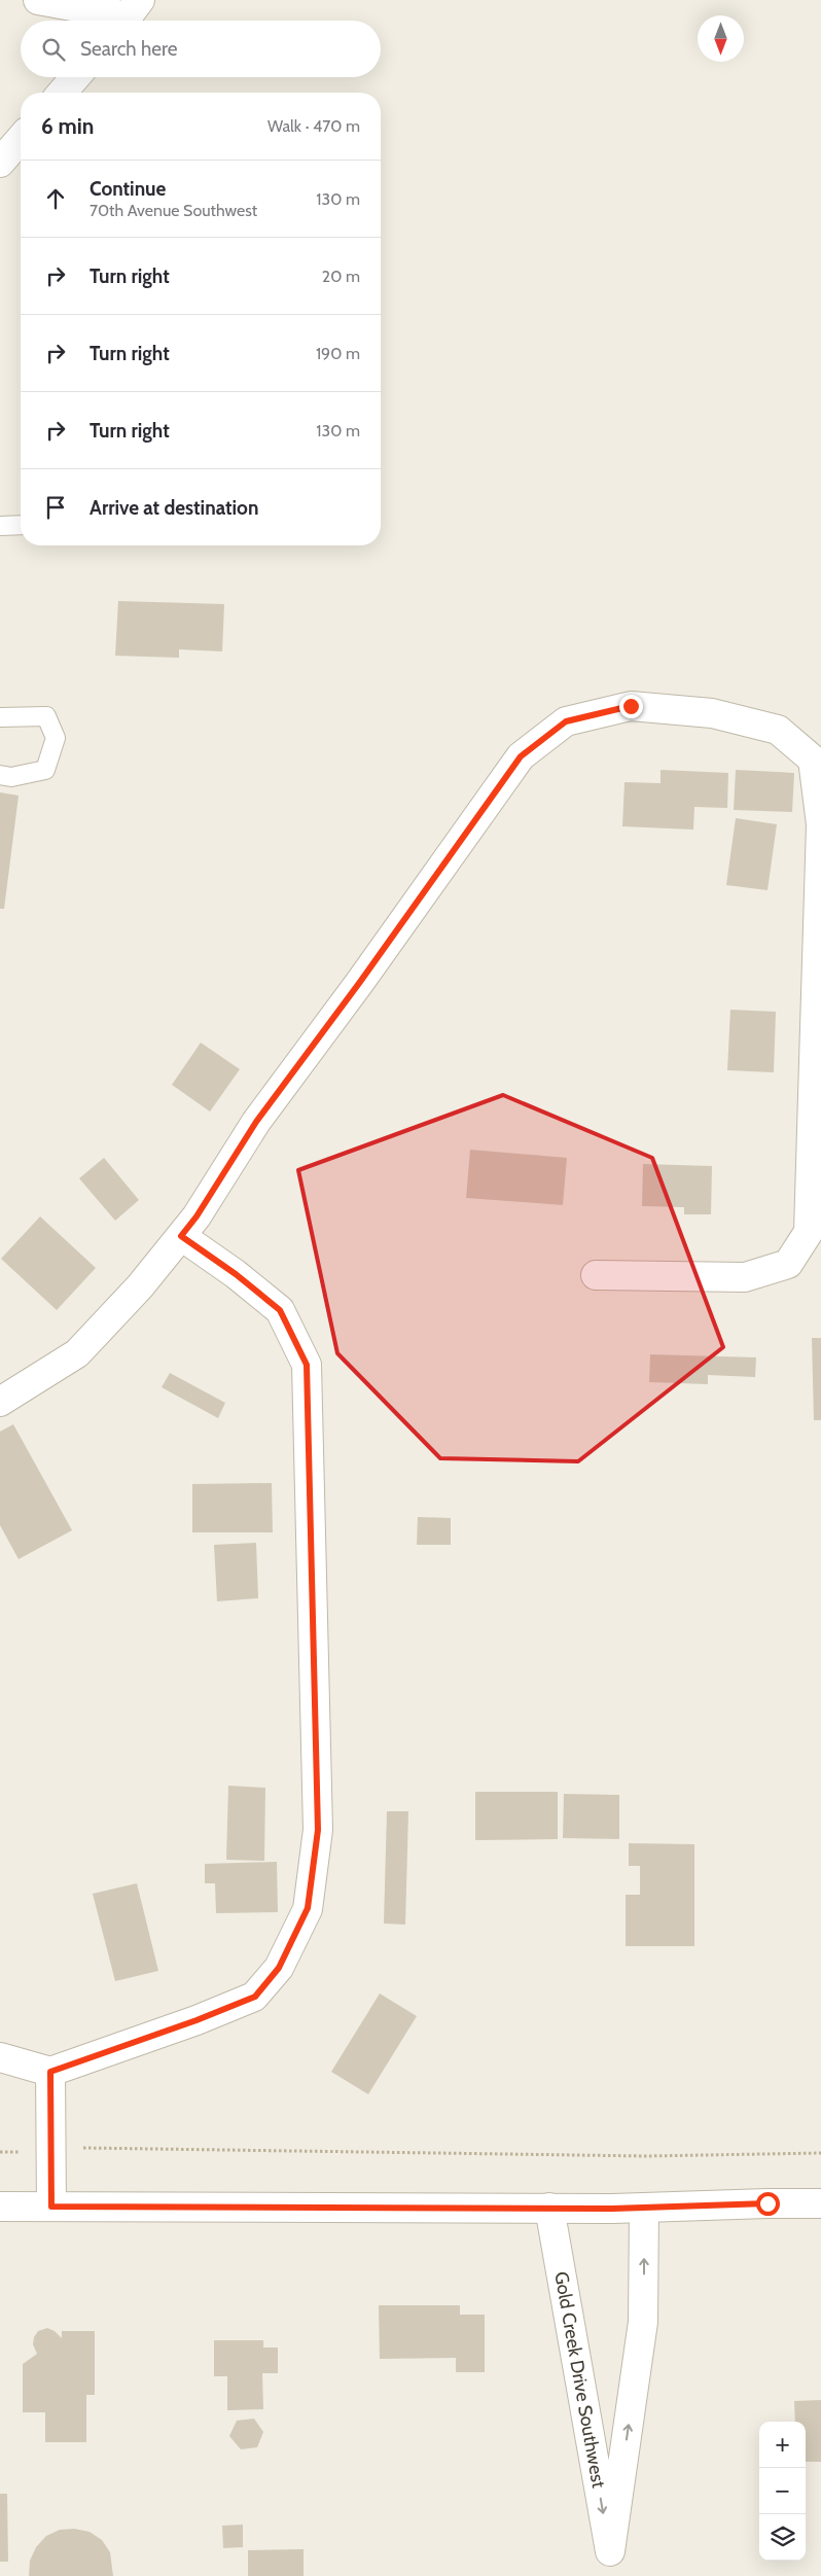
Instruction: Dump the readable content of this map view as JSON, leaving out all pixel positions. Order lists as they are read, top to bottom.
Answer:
{
  "streets": {
    "street": ["Gold Creek Drive Southwest"]
  },
  "north": "bottom",
  "page": {
    "search": "Search here",
    "heading": ["6 min", "Walk · 470 m"],
    "list": [
      ["Continue", "70th Avenue Southwest", "130 m"],
      ["Turn right", "20 m"],
      ["Turn right", "190 m"],
      ["Turn right", "130 m"],
      "Arrive at destination"
    ],
    "map_buttons": ["+", "−"]
  }
}
